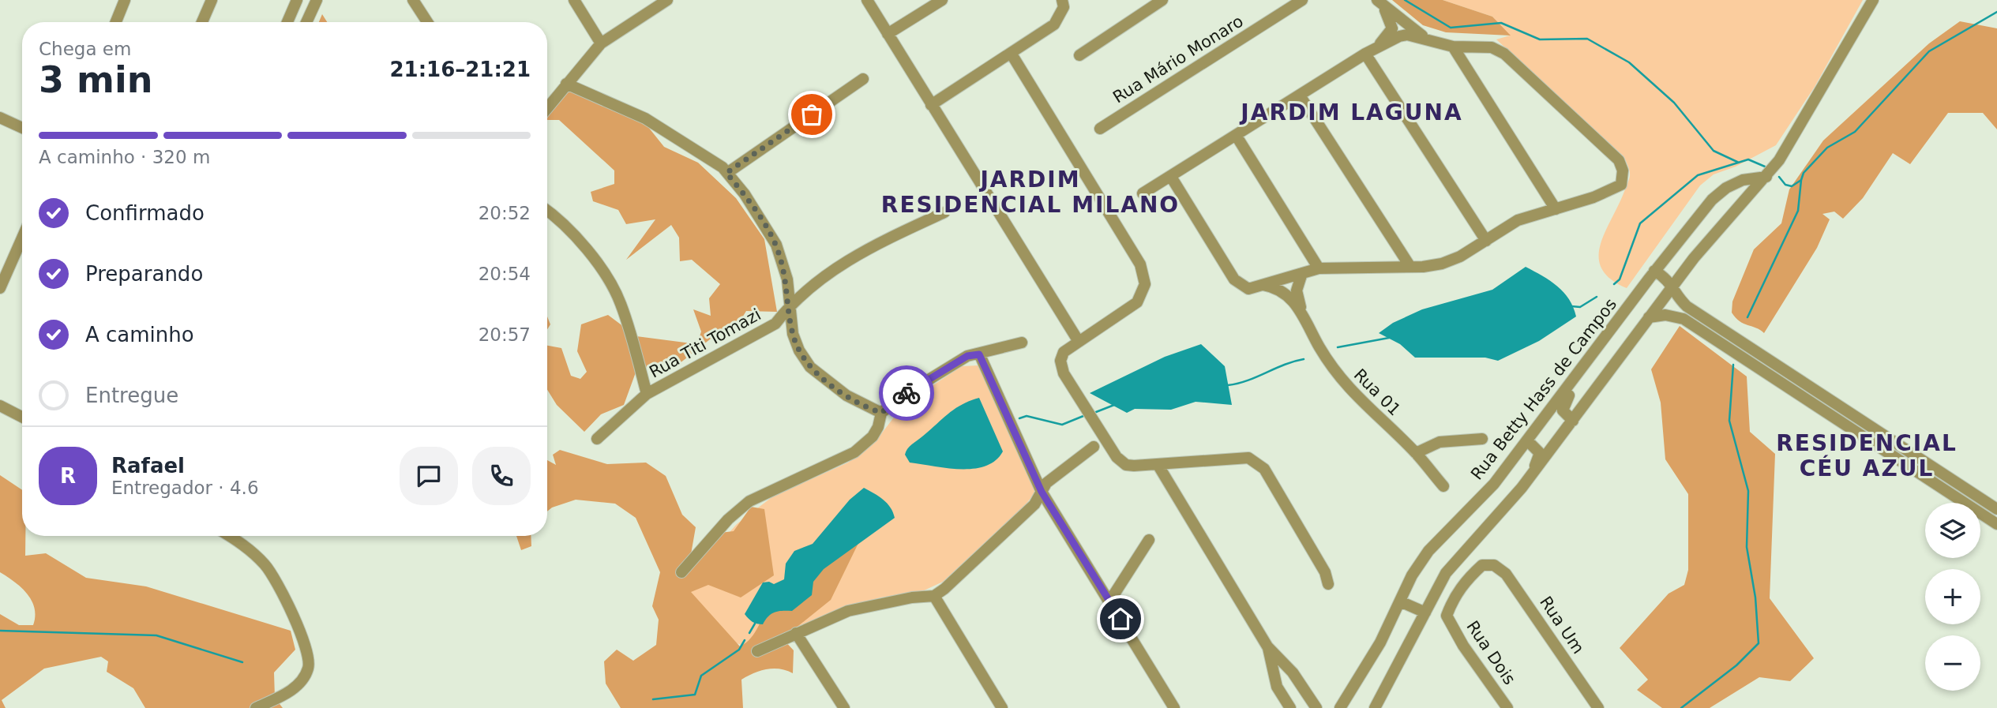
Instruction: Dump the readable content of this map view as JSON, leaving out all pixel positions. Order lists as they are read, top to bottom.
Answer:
{
  "streets": {
    "street": [
      "Rua Mário Monaro",
      "Rua Titi Tomazi",
      "Rua Betty Hass de Campos",
      "Rua 01",
      "Rua Um",
      "Rua Dois"
    ]
  },
  "crossings": [
    ["Rua Um", "Rua Dois"]
  ],
  "districts": ["JARDIM LAGUNA", "JARDIM RESIDENCIAL MILANO", "RESIDENCIAL CÉU AZUL"],
  "page": {
    "heading": ["3 min", "Chega em", "21:16–21:21"],
    "panel": ["Rafael", "Entregador · 4.6"],
    "bar": "A caminho · 320 m",
    "list": [
      ["Confirmado", "20:52"],
      ["Preparando", "20:54"],
      ["A caminho", "20:57"],
      "Entregue"
    ],
    "round": "R",
    "map_buttons": ["+", "−"]
  }
}
